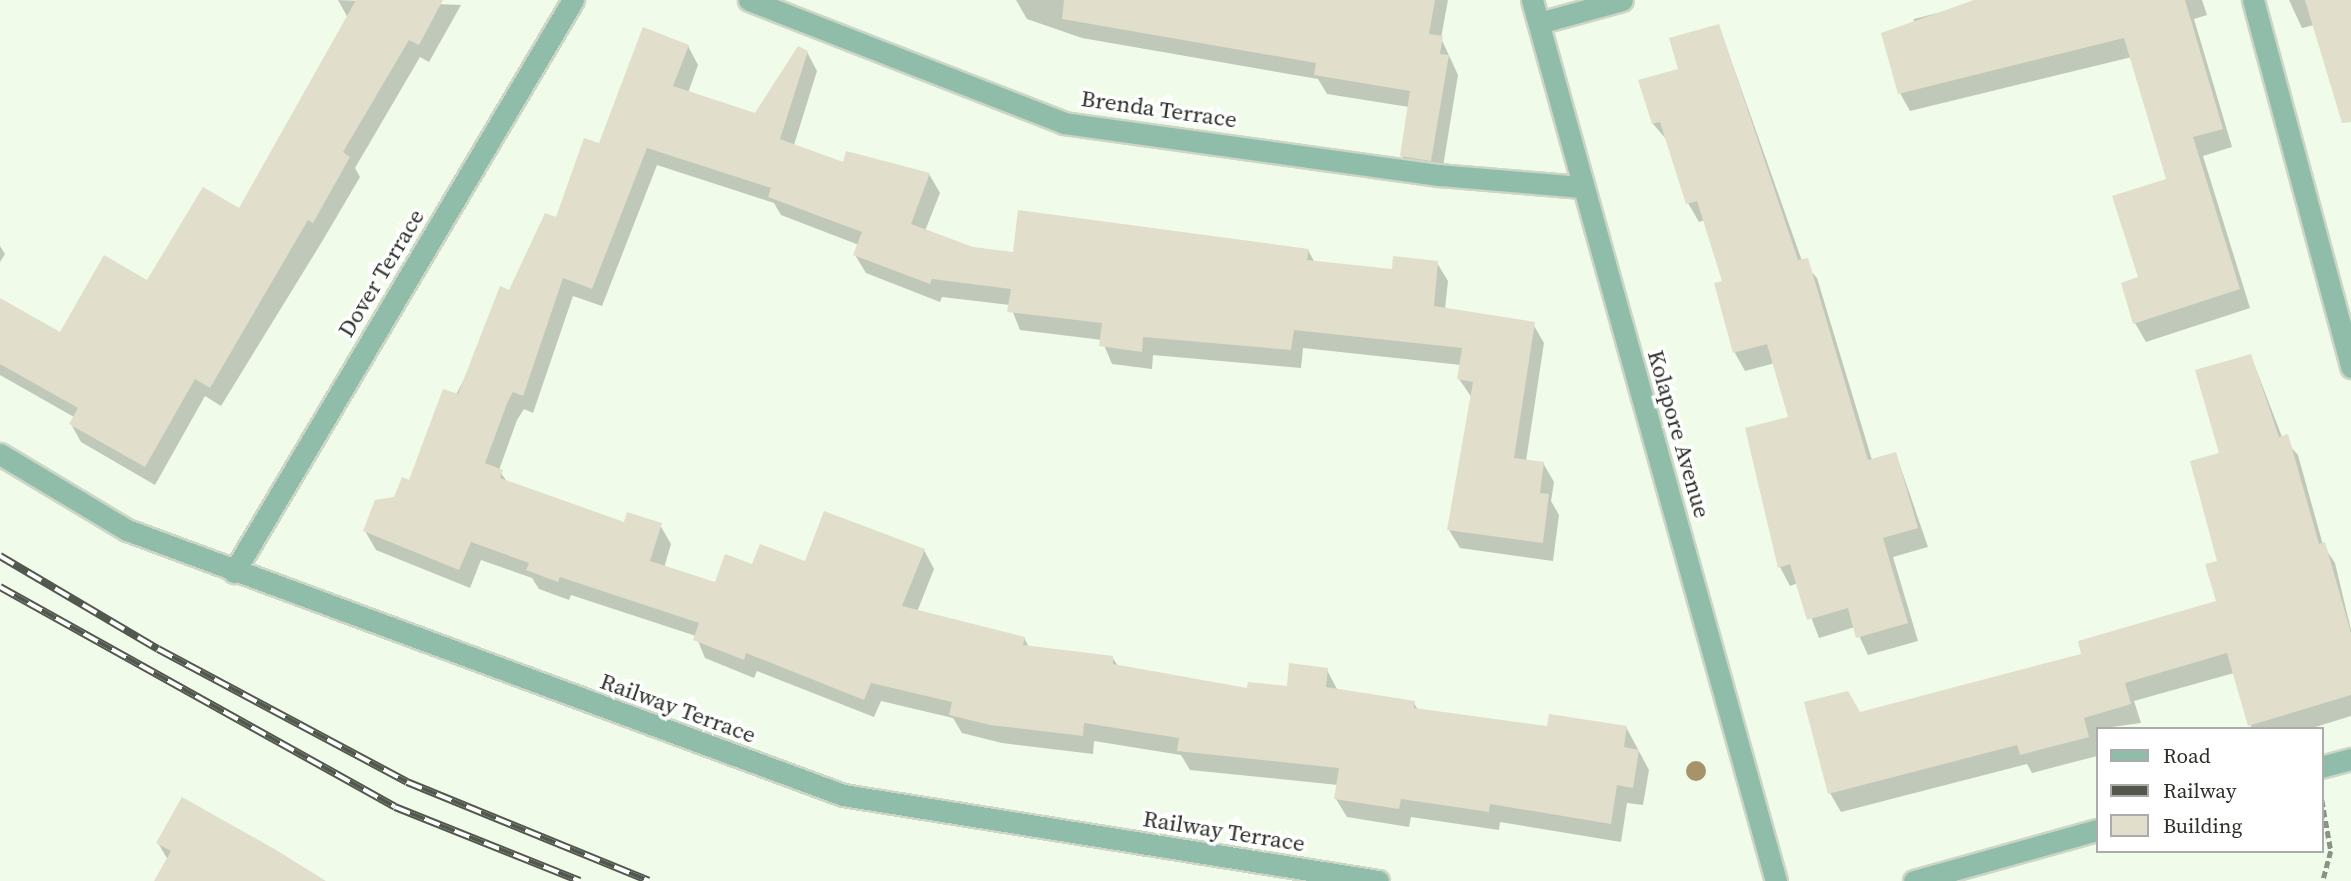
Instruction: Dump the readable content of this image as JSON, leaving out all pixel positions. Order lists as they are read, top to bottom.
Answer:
{
  "streets": {
    "street": [
      "Brenda Terrace",
      "Dover Terrace",
      "Kolapore Avenue",
      "Railway Terrace"
    ]
  },
  "crossings": [
    ["Brenda Terrace", "Kolapore Avenue"],
    ["Dover Terrace", "Railway Terrace"]
  ],
  "legend": ["Road", "Railway", "Building"]
}
